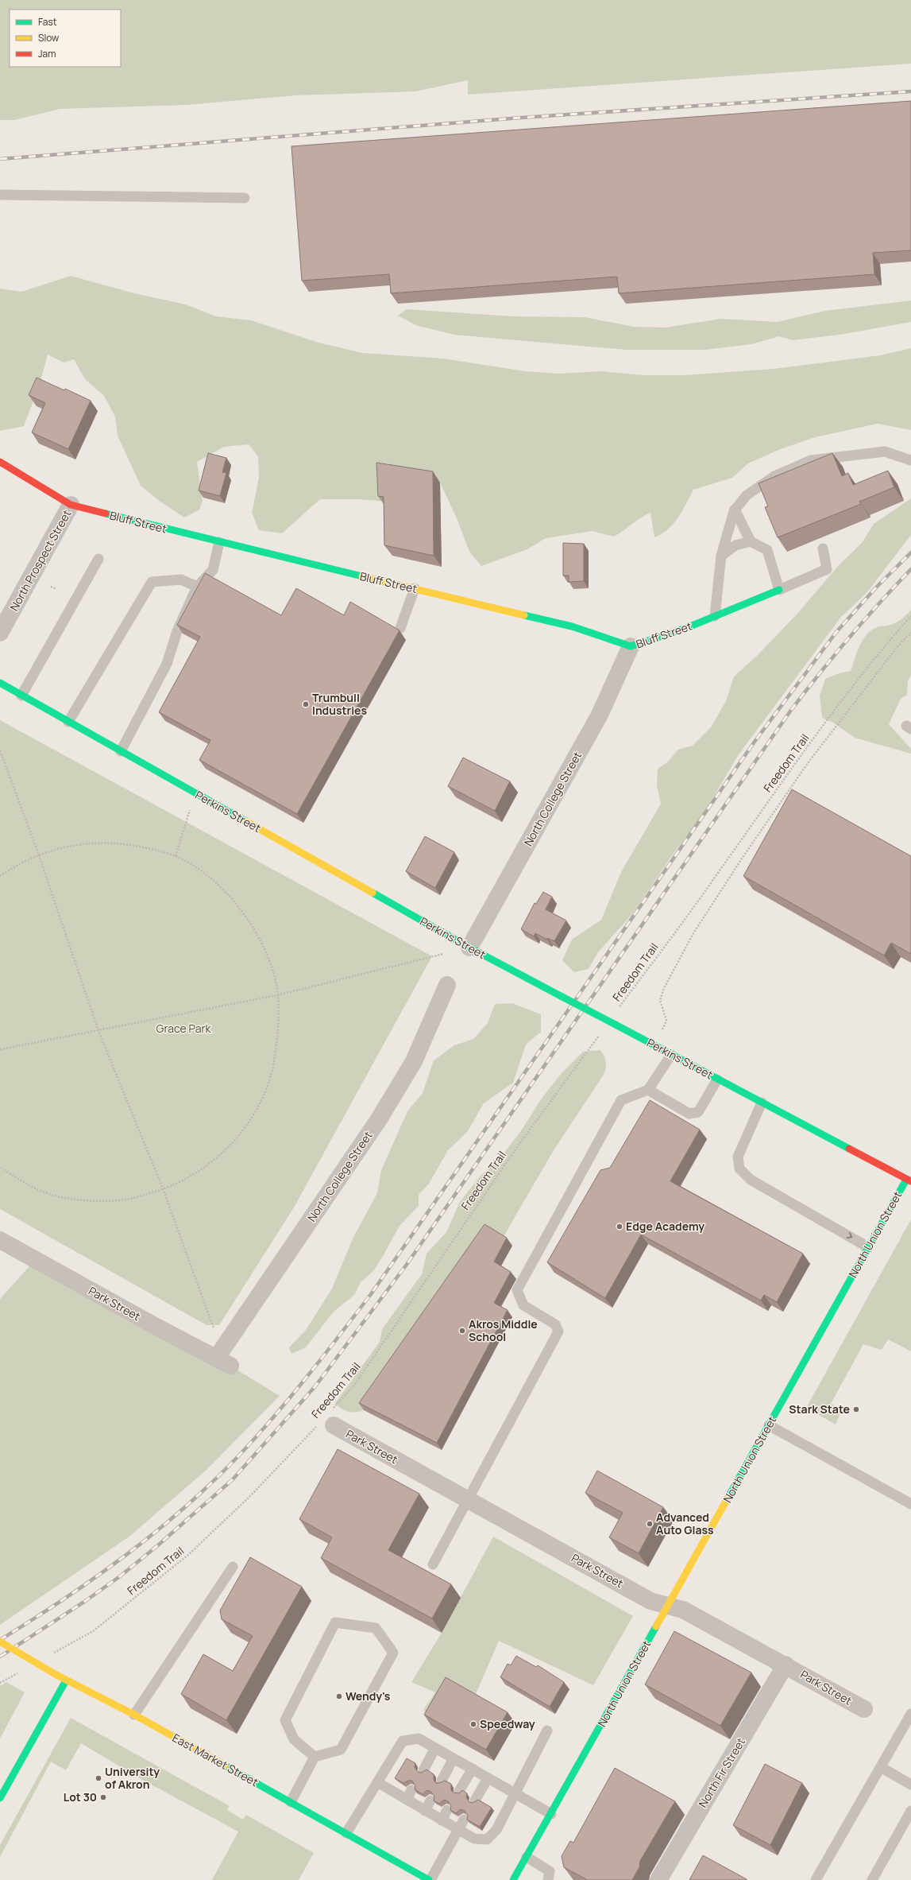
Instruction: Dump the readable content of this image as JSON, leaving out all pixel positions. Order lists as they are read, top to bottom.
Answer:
{
  "streets": {
    "street": [
      "Bluff Street",
      "North Prospect Street",
      "North College Street",
      "Perkins Street",
      "North Union Street",
      "Park Street",
      "East Market Street",
      "North Fir Street"
    ],
    "path": ["Freedom Trail"]
  },
  "crossings": [
    ["Bluff Street", "North Prospect Street"],
    ["Bluff Street", "North College Street"],
    ["Freedom Trail", "Park Street"],
    ["North College Street", "Perkins Street"],
    ["North College Street", "Park Street"],
    ["Perkins Street", "North Union Street"],
    ["North Union Street", "Park Street"],
    ["Park Street", "North Fir Street"]
  ],
  "parks": ["Grace Park"],
  "places": [
    "Trumbull Industries",
    "Edge Academy",
    "Akros Middle School",
    "Stark State",
    "Advanced Auto Glass",
    "Wendy's",
    "Speedway",
    "University of Akron",
    "Lot 30"
  ],
  "legend": ["Fast", "Slow", "Jam"]
}
